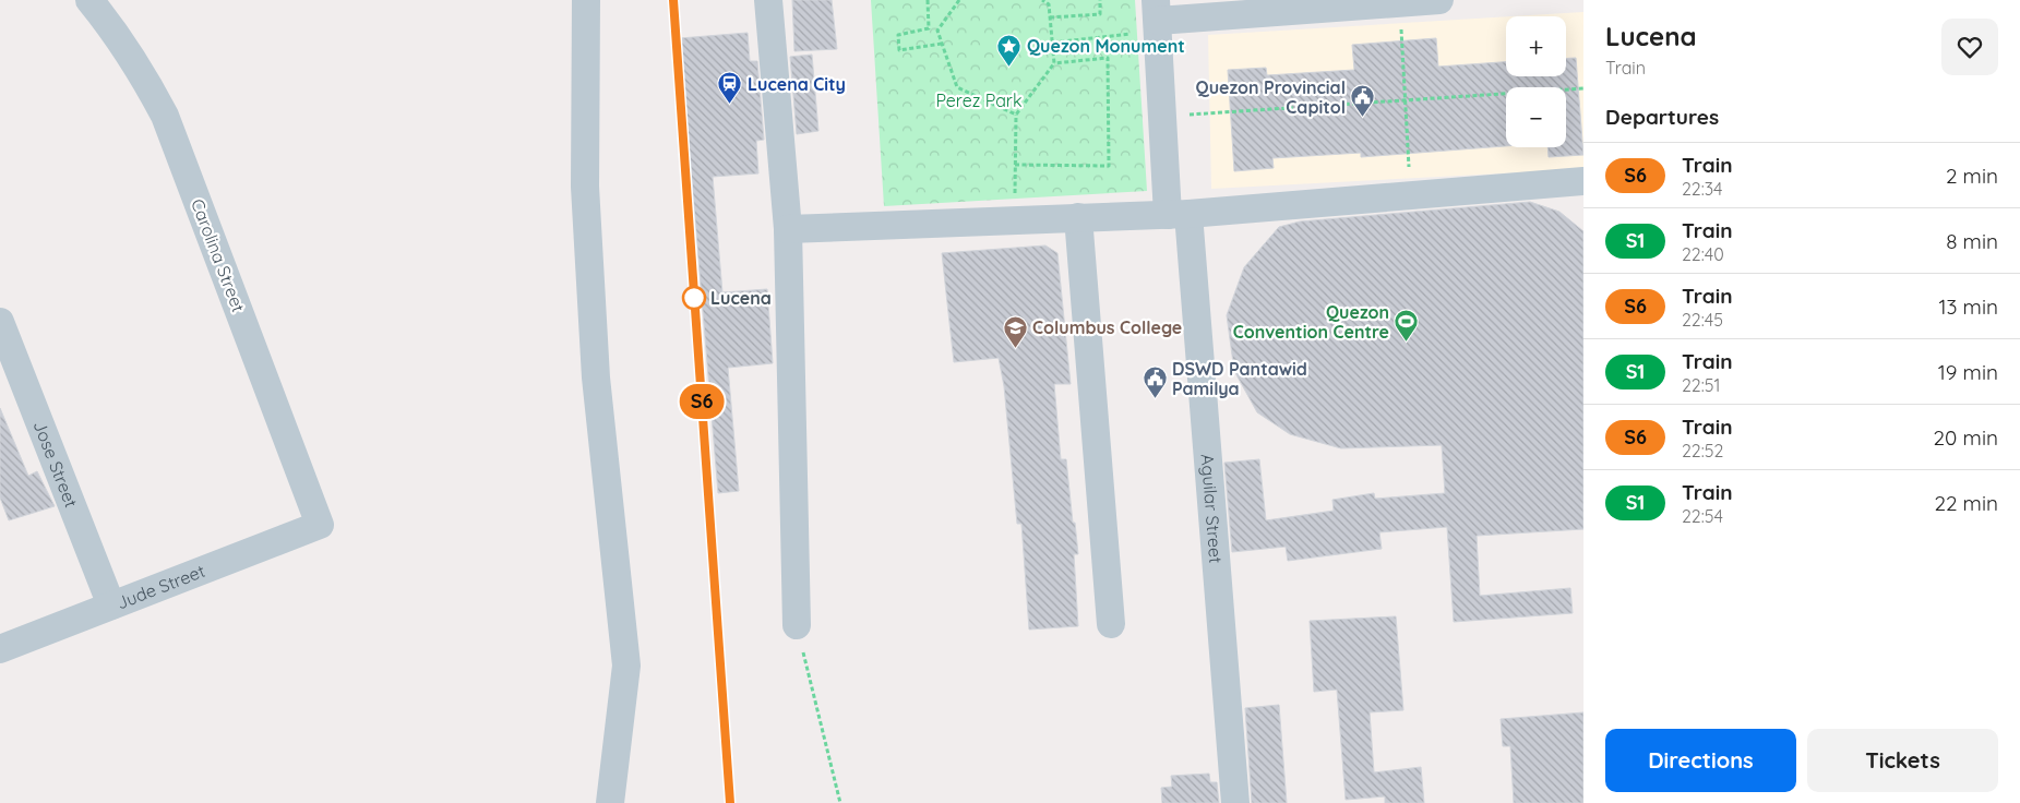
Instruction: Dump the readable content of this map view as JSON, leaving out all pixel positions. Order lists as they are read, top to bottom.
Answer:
{
  "streets": {
    "street": [
      "Carolina Street",
      "Jose Street",
      "Aguilar Street",
      "Jude Street"
    ]
  },
  "crossings": [
    ["Carolina Street", "Jude Street"],
    ["Jose Street", "Jude Street"]
  ],
  "parks": ["Perez Park"],
  "places": {
    "place": ["Quezon Monument"],
    "station": ["Lucena City"],
    "public building": ["Quezon Provincial Capitol", "DSWD Pantawid Pamilya"],
    "other": ["Lucena"],
    "sports": ["Quezon Convention Centre"],
    "school or university": ["Columbus College"]
  },
  "page": {
    "on_map": "S6",
    "heading": [
      ["Lucena", "Train"],
      "Departures"
    ],
    "map_buttons": ["+", "−"],
    "list": [
      {
        "mark": "S6",
        "name": "Train",
        "note": "22:34",
        "value": "2 min"
      },
      {
        "mark": "S1",
        "name": "Train",
        "note": "22:40",
        "value": "8 min"
      },
      {
        "mark": "S6",
        "name": "Train",
        "note": "22:45",
        "value": "13 min"
      },
      {
        "mark": "S1",
        "name": "Train",
        "note": "22:51",
        "value": "19 min"
      },
      {
        "mark": "S6",
        "name": "Train",
        "note": "22:52",
        "value": "20 min"
      },
      {
        "mark": "S1",
        "name": "Train",
        "note": "22:54",
        "value": "22 min"
      }
    ],
    "buttons": ["Directions", "Tickets"]
  }
}
